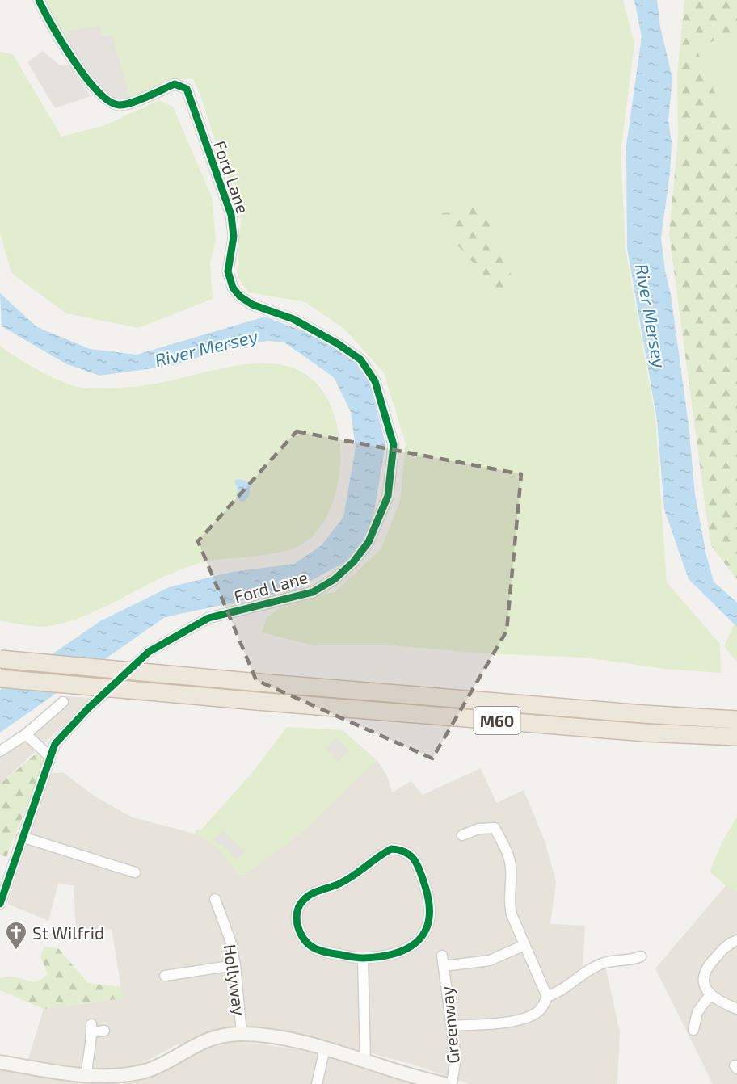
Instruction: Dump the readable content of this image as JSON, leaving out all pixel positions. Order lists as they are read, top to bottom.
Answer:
{
  "streets": {
    "highway": ["M60"],
    "street": ["Ford Lane", "Hollyway", "Greenway"]
  },
  "water": ["River Mersey"],
  "places": {
    "church": ["St Wilfrid"]
  }
}
